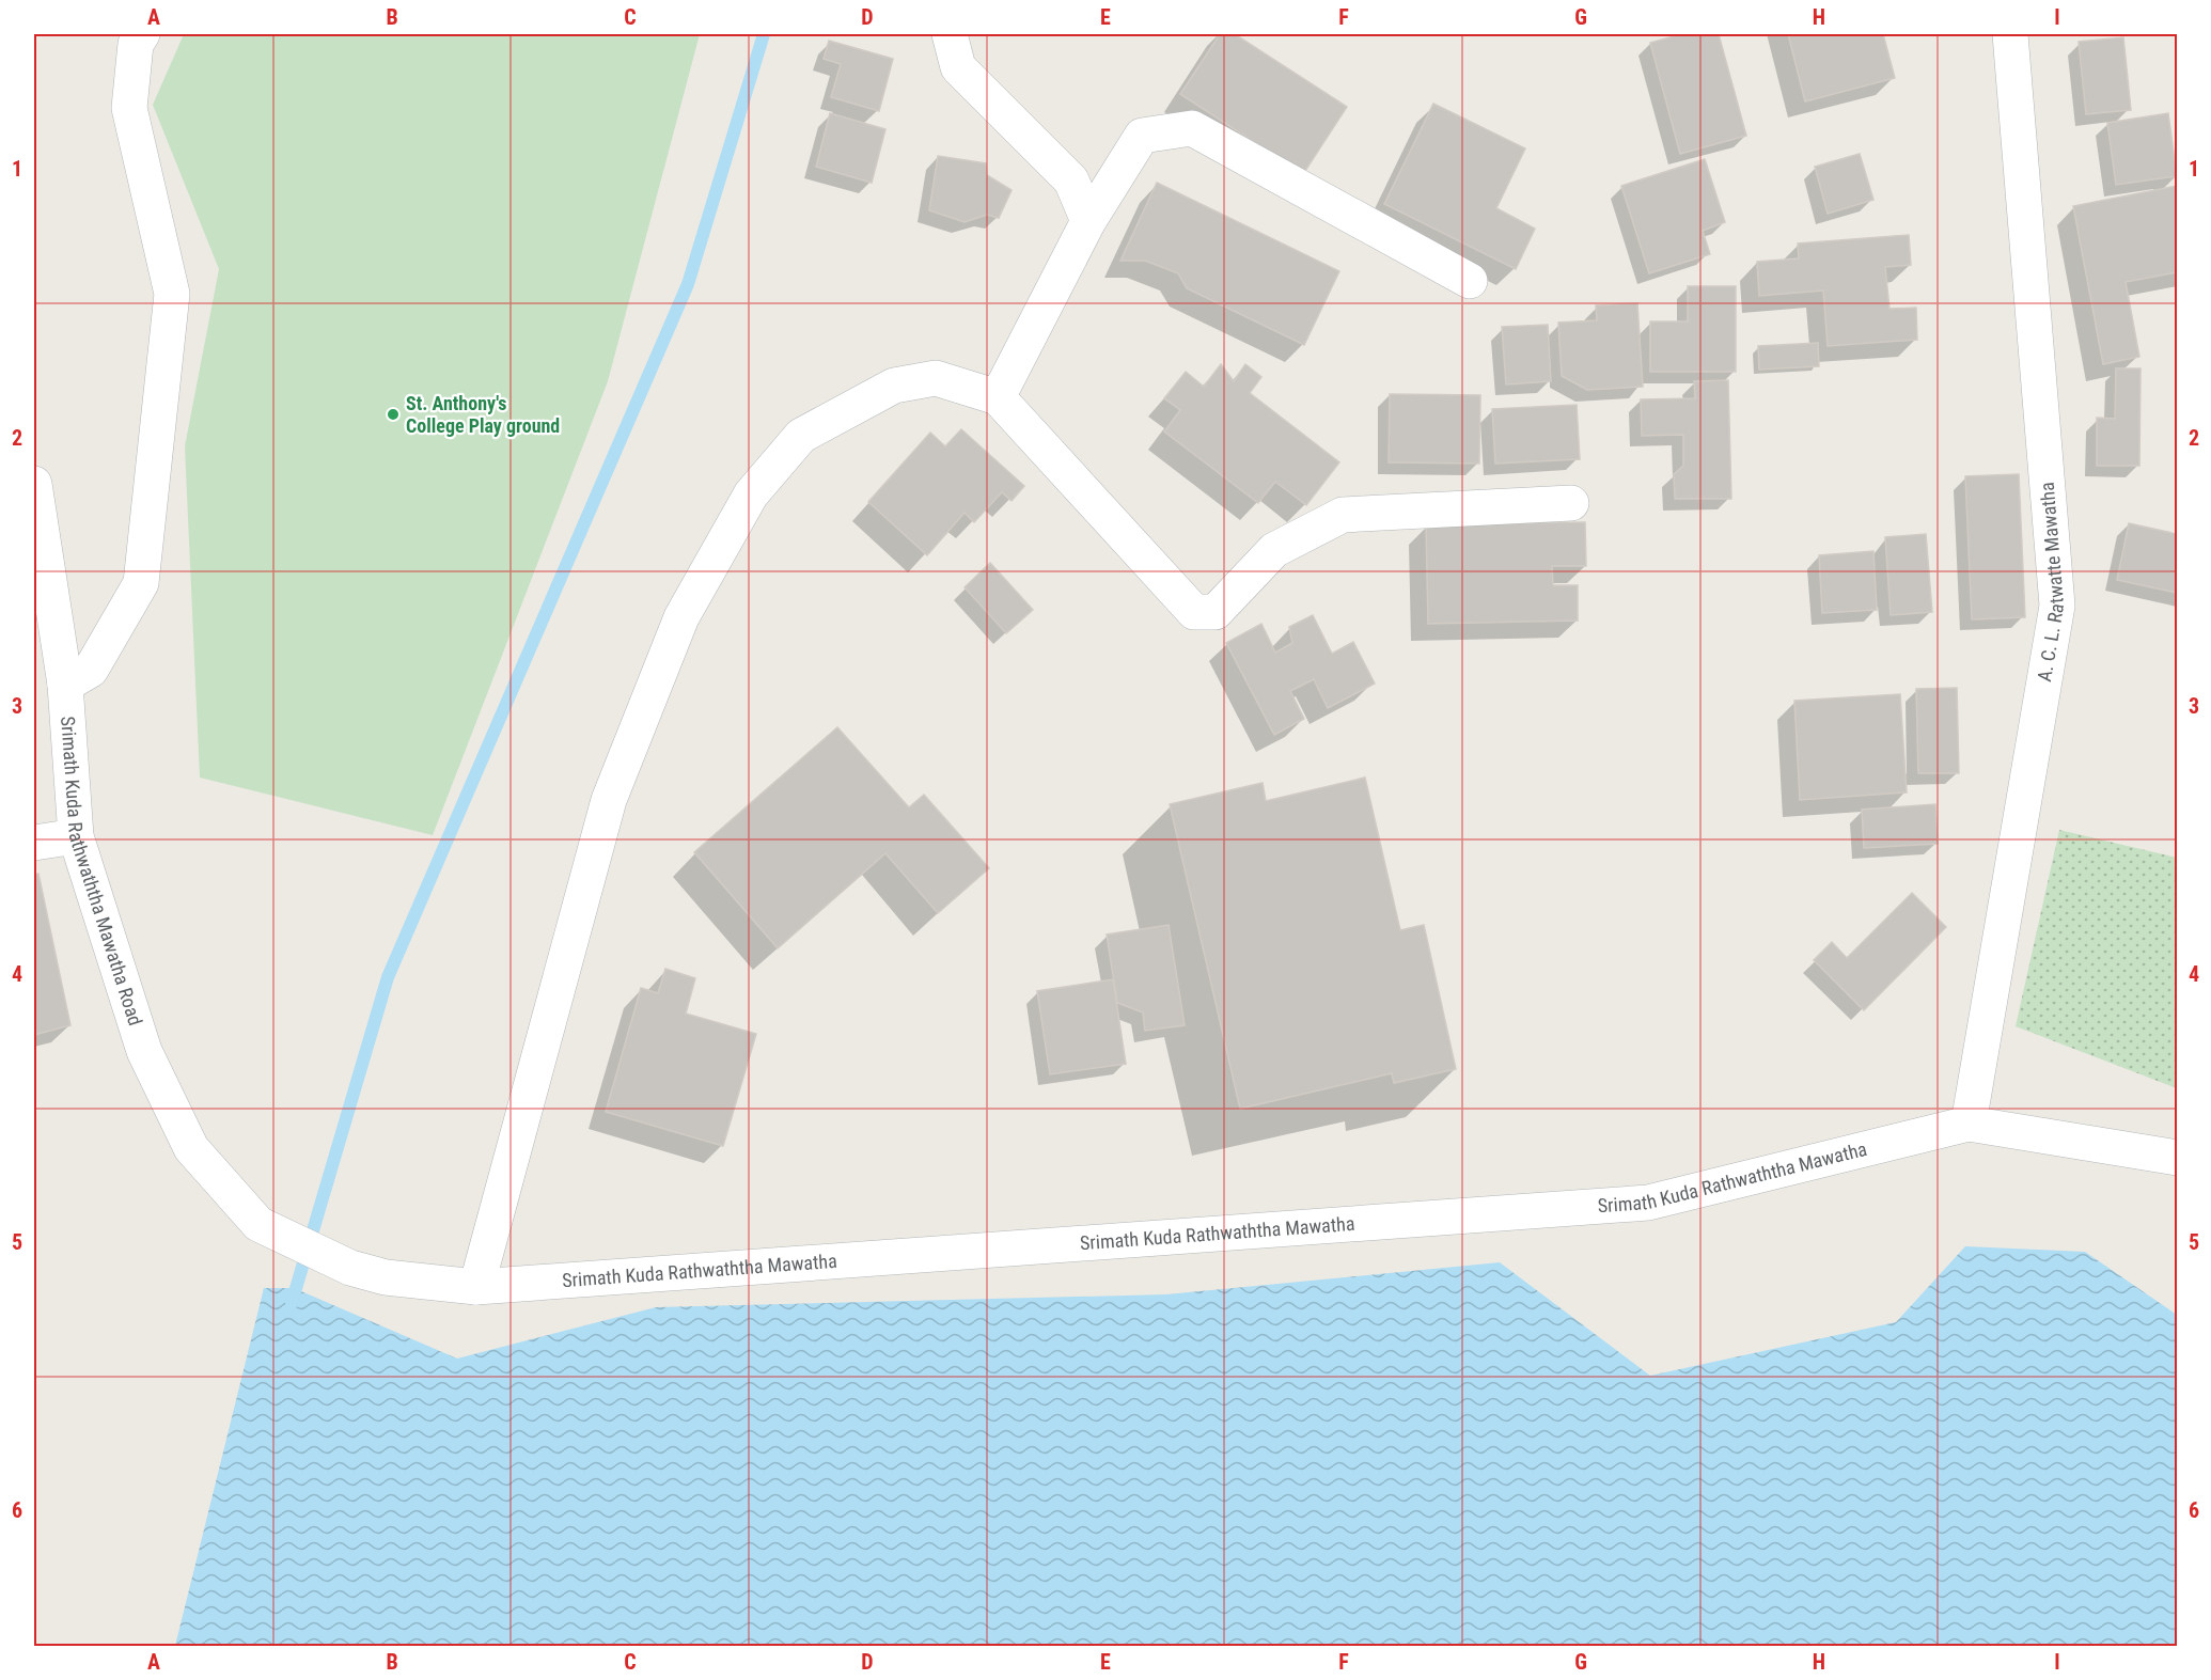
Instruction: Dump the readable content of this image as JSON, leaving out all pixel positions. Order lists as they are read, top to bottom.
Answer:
{
  "streets": {
    "street": ["A. C. L. Ratwatte Mawatha", "Srimath Kuda Rathwaththa Mawatha Road", "Srimath Kuda Rathwaththa Mawatha"]
  },
  "crossings": [
    ["A. C. L. Ratwatte Mawatha", "Srimath Kuda Rathwaththa Mawatha"],
    ["Srimath Kuda Rathwaththa Mawatha Road", "Srimath Kuda Rathwaththa Mawatha"]
  ],
  "places": ["St. Anthony's College Play ground"],
  "grid": {
    "columns": [
      "A",
      "B",
      "C",
      "D",
      "E",
      "F",
      "G",
      "H",
      "I"
    ],
    "rows": [
      "1",
      "2",
      "3",
      "4",
      "5",
      "6"
    ]
  }
}
